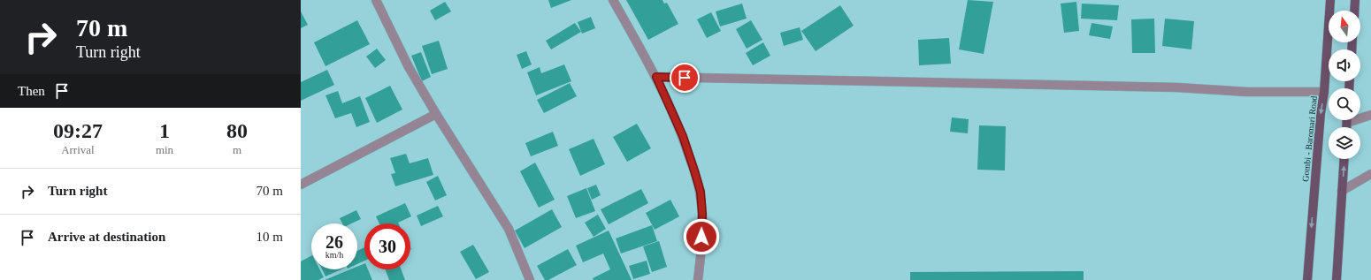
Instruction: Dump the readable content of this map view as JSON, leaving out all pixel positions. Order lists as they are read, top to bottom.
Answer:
{
  "streets": {
    "main road": ["Gombi - Baromari Road"]
  },
  "north": "top",
  "page": {
    "turn": ["70 m", "Turn right"],
    "then": "Then",
    "eta": [
      "09:27",
      "Arrival",
      "1",
      "min",
      "80",
      "m"
    ],
    "list": [
      {
        "name": "Turn right",
        "value": "70 m"
      },
      {
        "name": "Arrive at destination",
        "value": "10 m"
      }
    ],
    "speed": "26 km/h",
    "limit": "30"
  }
}
